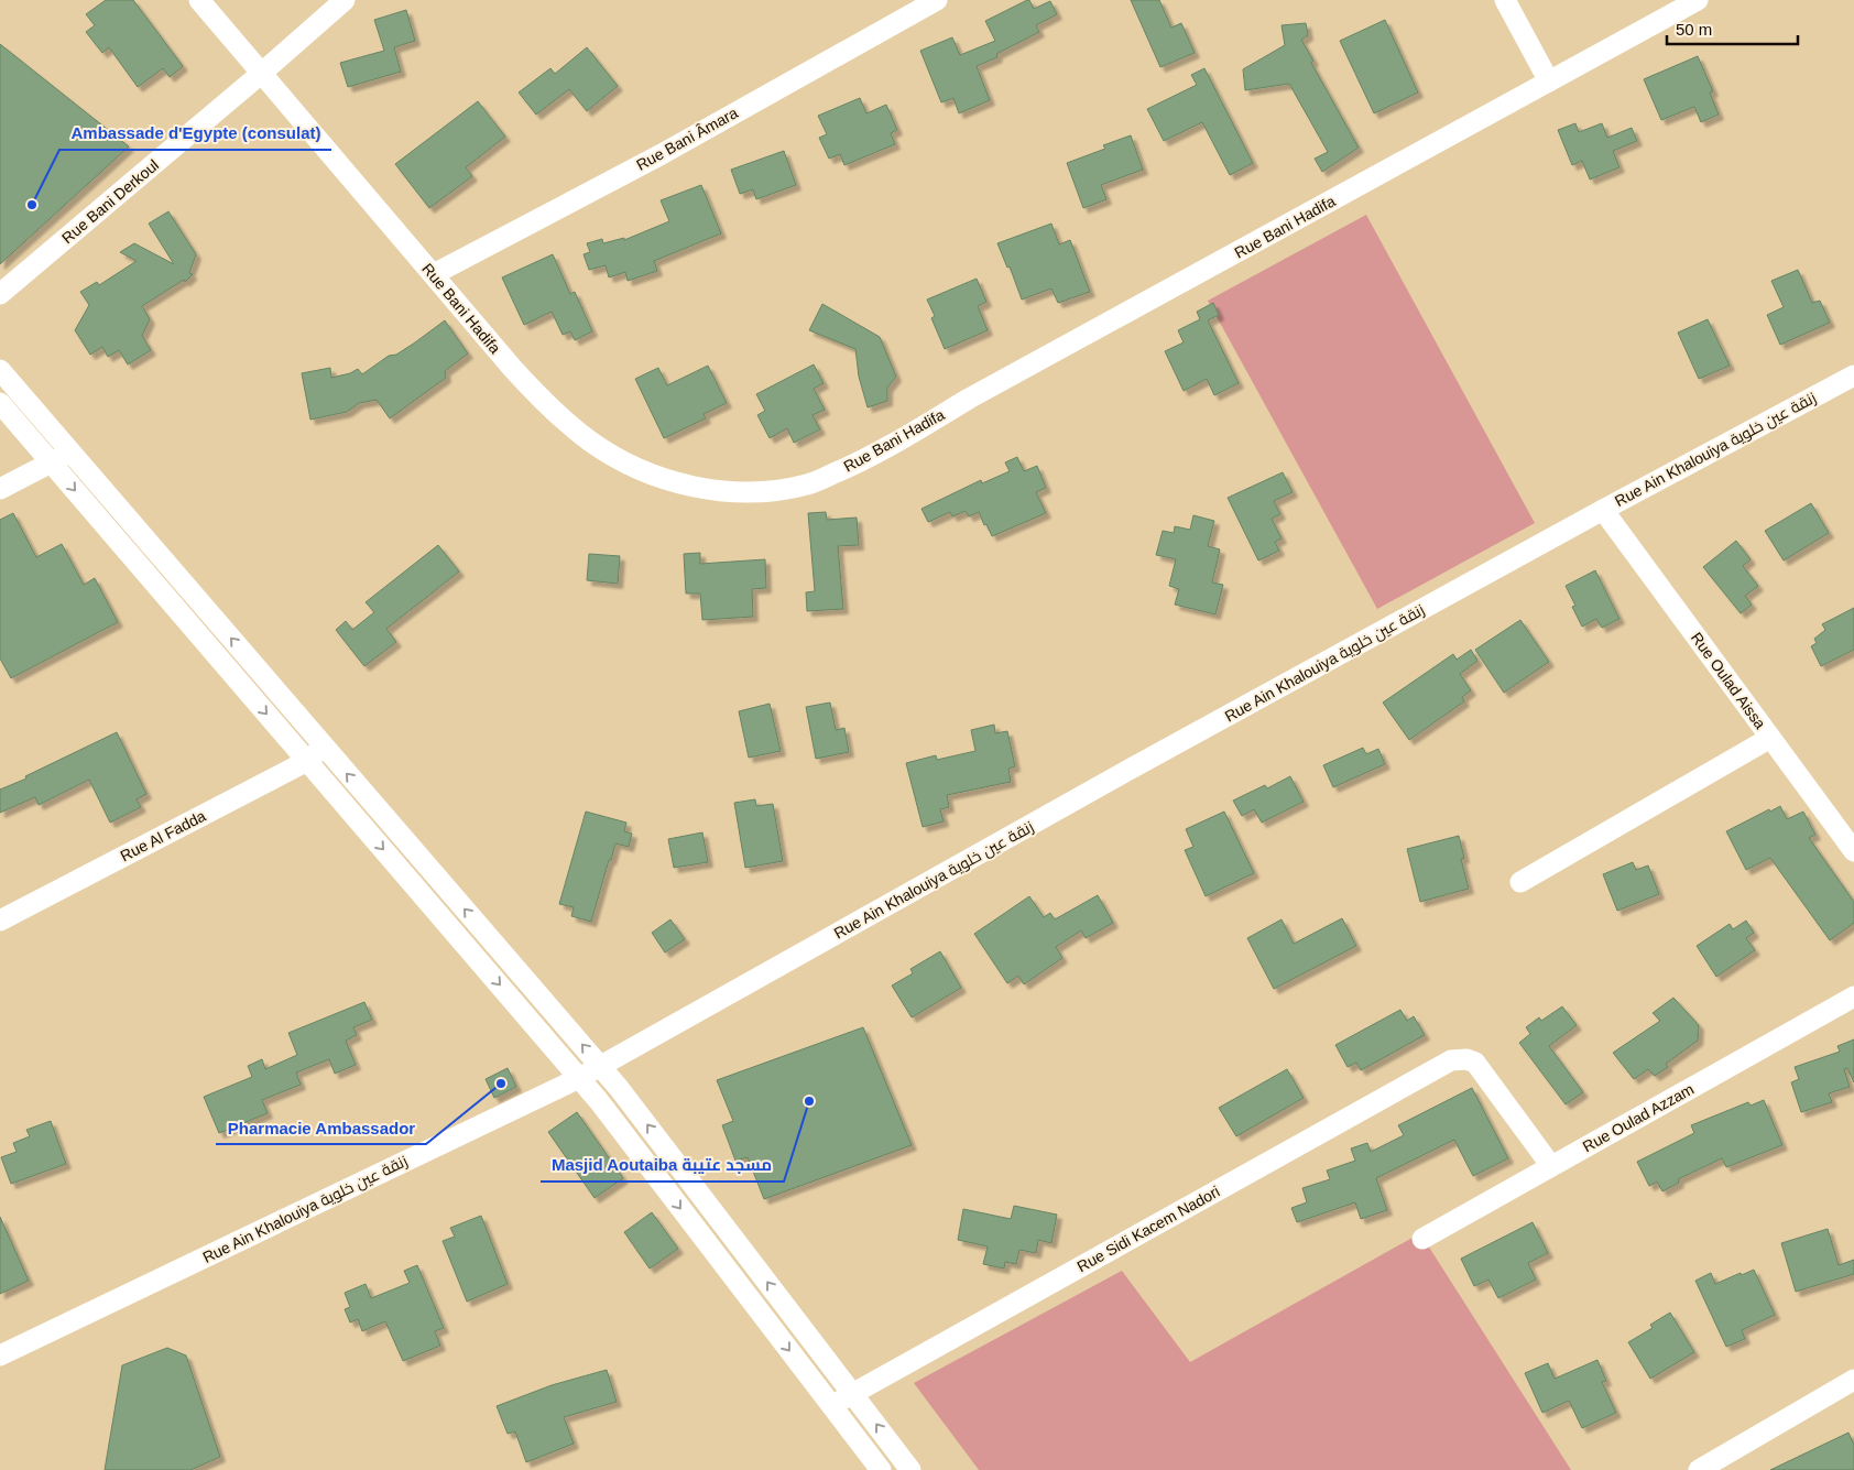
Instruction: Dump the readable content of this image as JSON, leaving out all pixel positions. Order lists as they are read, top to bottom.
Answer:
{
  "streets": {
    "street": [
      "Rue Bani Âmara",
      "Rue Bani Derkoul",
      "Rue Bani Hadifa",
      "Rue Ain Khalouiya زنقة عين خلوية",
      "Rue Oulad Aissa",
      "Rue Al Fadda",
      "Rue Oulad Azzam",
      "Rue Sidi Kacem Nadori"
    ]
  },
  "crossings": [
    ["Rue Bani Âmara", "Rue Bani Hadifa"],
    ["Rue Bani Derkoul", "Rue Bani Hadifa"],
    ["Rue Ain Khalouiya زنقة عين خلوية", "Rue Oulad Aissa"],
    ["Rue Oulad Azzam", "Rue Sidi Kacem Nadori"]
  ],
  "places": ["Ambassade d'Egypte (consulat)", "Pharmacie Ambassador", "Masjid Aoutaiba مسجد عتيبة"],
  "scale_bar": "50 m"
}
